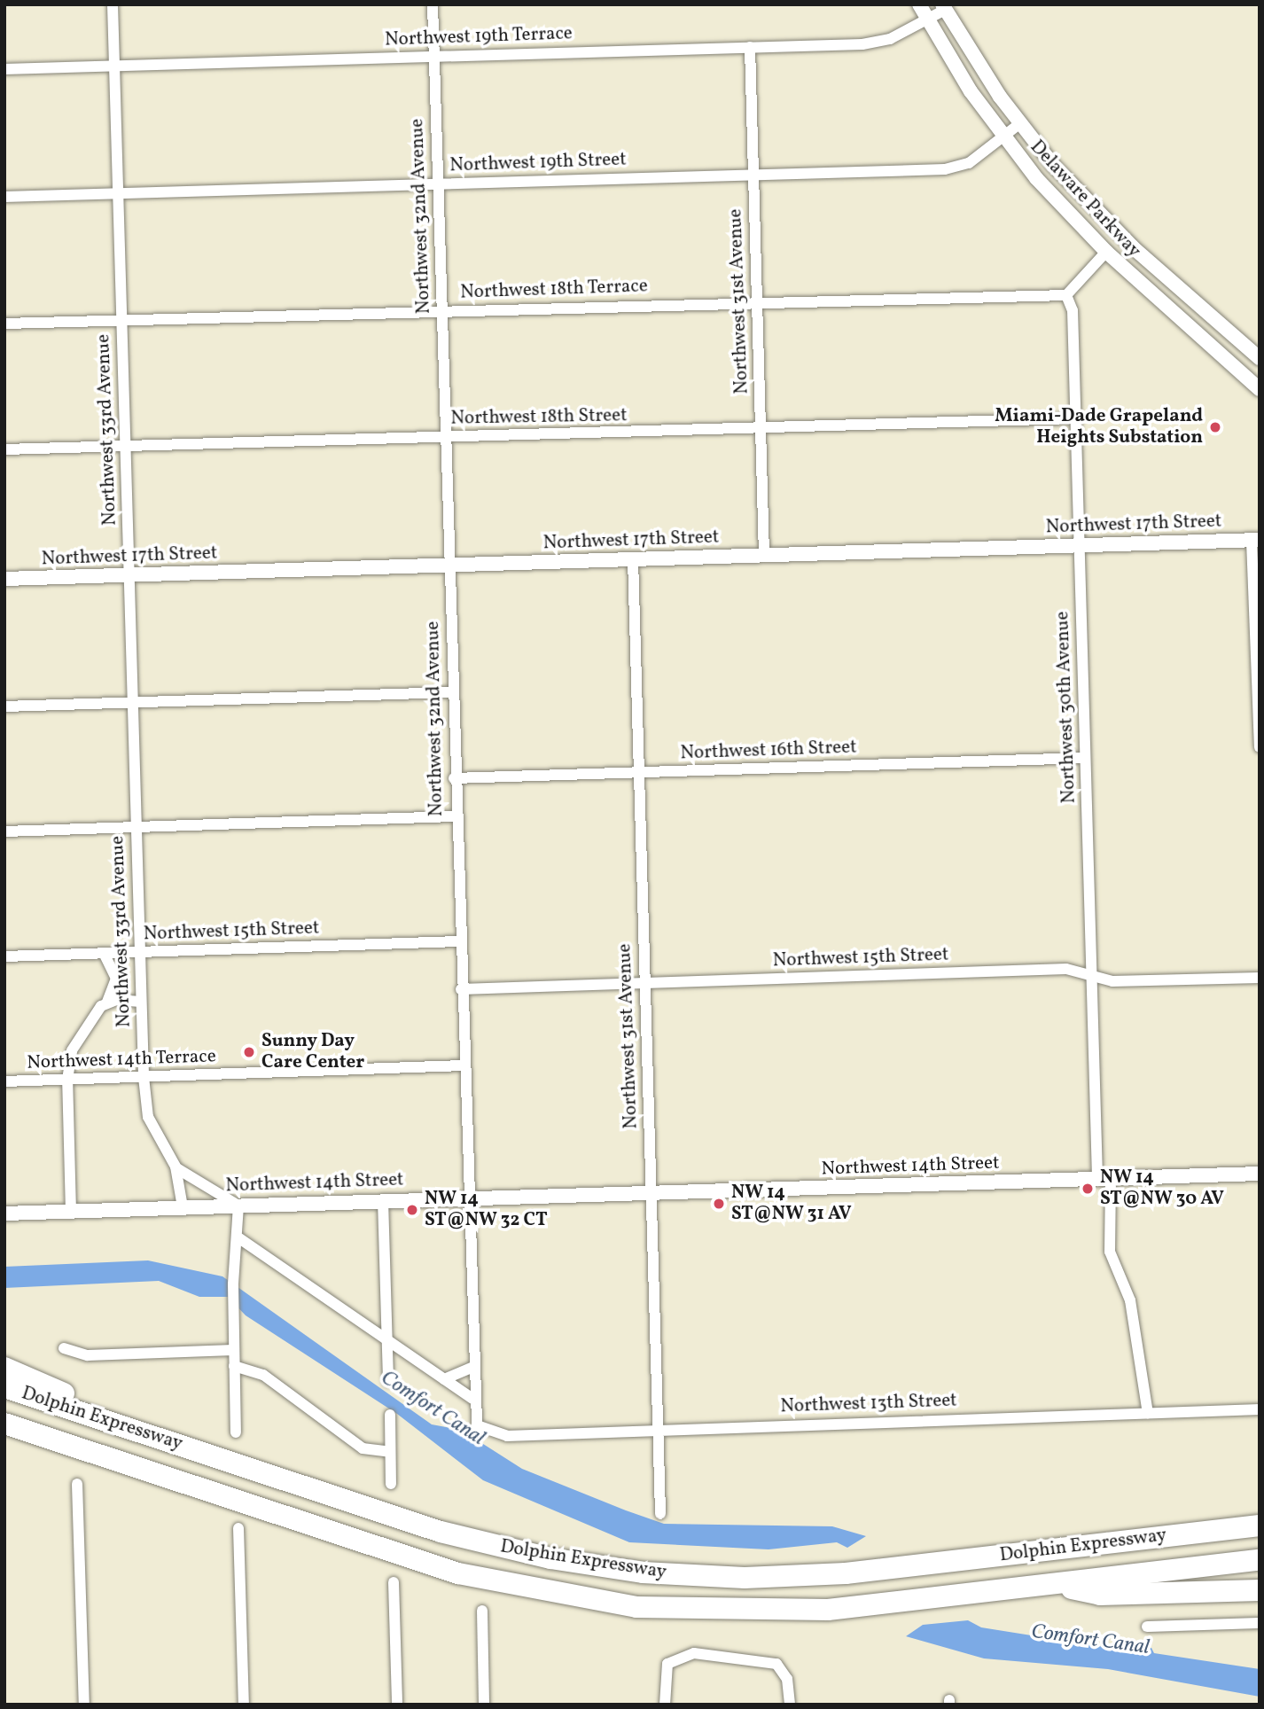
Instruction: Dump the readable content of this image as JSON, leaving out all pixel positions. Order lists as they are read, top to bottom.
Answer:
{
  "streets": {
    "highway": ["Dolphin Expressway"],
    "street": [
      "Northwest 19th Terrace",
      "Northwest 19th Street",
      "Delaware Parkway",
      "Northwest 32nd Avenue",
      "Northwest 18th Terrace",
      "Northwest 31st Avenue",
      "Northwest 18th Street",
      "Northwest 33rd Avenue",
      "Northwest 17th Street",
      "Northwest 30th Avenue",
      "Northwest 16th Street",
      "Northwest 15th Street",
      "Northwest 14th Terrace",
      "Northwest 14th Street",
      "Northwest 13th Street"
    ]
  },
  "crossings": [
    ["Northwest 19th Terrace", "Delaware Parkway"],
    ["Northwest 19th Terrace", "Northwest 32nd Avenue"],
    ["Northwest 19th Terrace", "Northwest 31st Avenue"],
    ["Northwest 19th Terrace", "Northwest 33rd Avenue"],
    ["Northwest 19th Street", "Delaware Parkway"],
    ["Northwest 19th Street", "Northwest 32nd Avenue"],
    ["Northwest 19th Street", "Northwest 31st Avenue"],
    ["Northwest 19th Street", "Northwest 33rd Avenue"],
    ["Northwest 32nd Avenue", "Northwest 18th Terrace"],
    ["Northwest 32nd Avenue", "Northwest 18th Street"],
    ["Northwest 32nd Avenue", "Northwest 17th Street"],
    ["Northwest 32nd Avenue", "Northwest 16th Street"],
    ["Northwest 32nd Avenue", "Northwest 15th Street"],
    ["Northwest 32nd Avenue", "Northwest 14th Terrace"],
    ["Northwest 32nd Avenue", "Northwest 14th Street"],
    ["Northwest 32nd Avenue", "Northwest 13th Street"],
    ["Northwest 18th Terrace", "Northwest 31st Avenue"],
    ["Northwest 18th Terrace", "Northwest 33rd Avenue"],
    ["Northwest 18th Terrace", "Northwest 30th Avenue"],
    ["Northwest 31st Avenue", "Northwest 18th Street"],
    ["Northwest 31st Avenue", "Northwest 17th Street"],
    ["Northwest 31st Avenue", "Northwest 16th Street"],
    ["Northwest 31st Avenue", "Northwest 15th Street"],
    ["Northwest 31st Avenue", "Northwest 14th Street"],
    ["Northwest 31st Avenue", "Northwest 13th Street"],
    ["Northwest 18th Street", "Northwest 33rd Avenue"],
    ["Northwest 18th Street", "Northwest 30th Avenue"],
    ["Northwest 33rd Avenue", "Northwest 17th Street"],
    ["Northwest 33rd Avenue", "Northwest 15th Street"],
    ["Northwest 33rd Avenue", "Northwest 14th Terrace"],
    ["Northwest 17th Street", "Northwest 30th Avenue"],
    ["Northwest 30th Avenue", "Northwest 16th Street"],
    ["Northwest 30th Avenue", "Northwest 15th Street"],
    ["Northwest 30th Avenue", "Northwest 14th Street"],
    ["Northwest 30th Avenue", "Northwest 13th Street"]
  ],
  "water": ["Comfort Canal"],
  "places": [
    "Miami-Dade Grapeland Heights Substation",
    "Sunny Day Care Center",
    "NW 14 ST@NW 30 AV",
    "NW 14 ST@NW 31 AV",
    "NW 14 ST@NW 32 CT"
  ]
}
